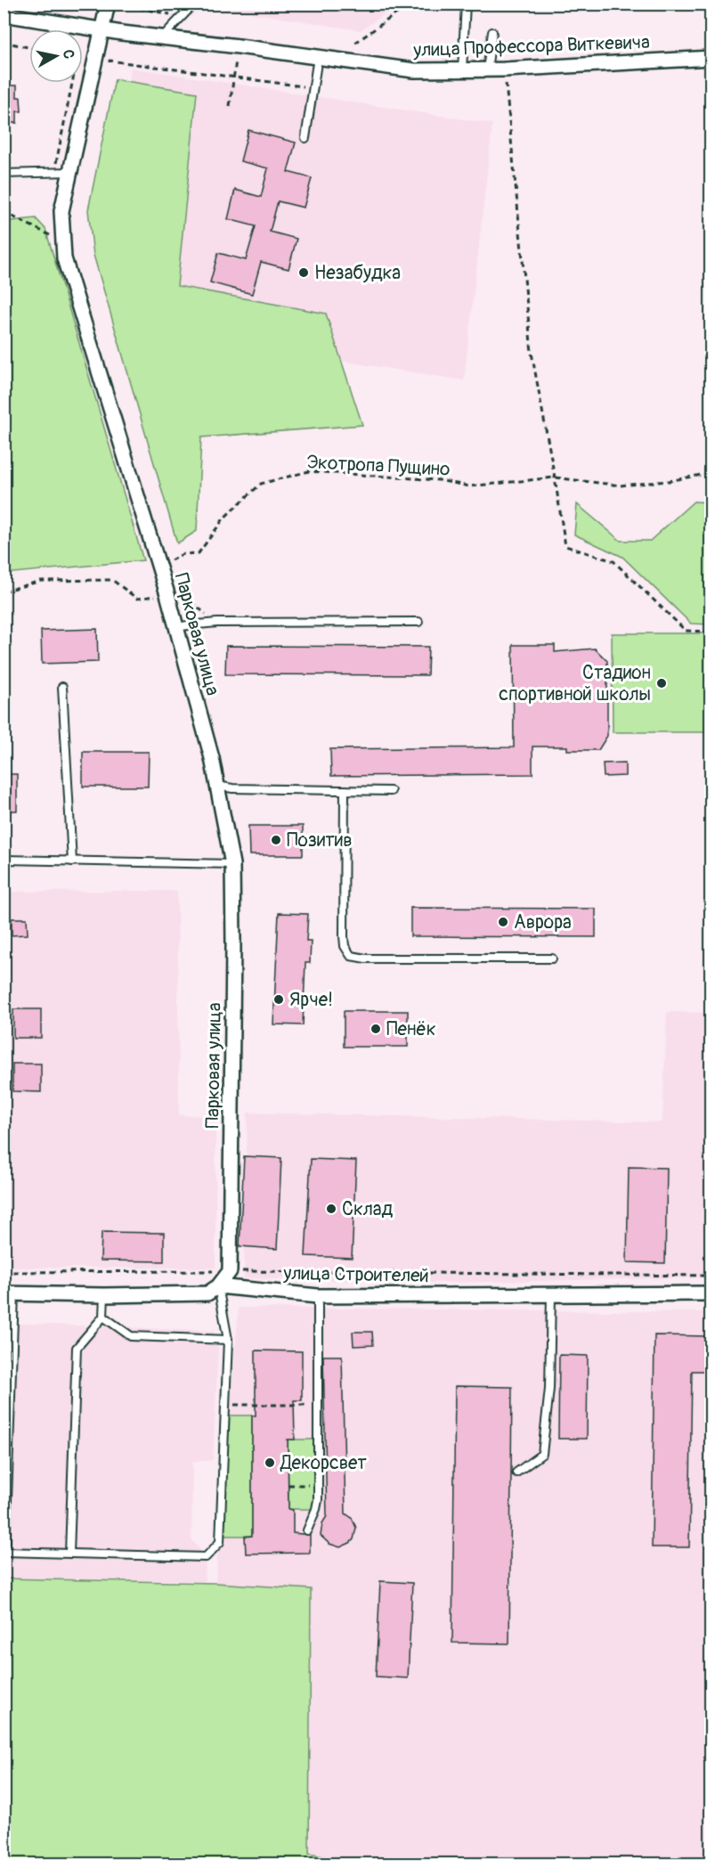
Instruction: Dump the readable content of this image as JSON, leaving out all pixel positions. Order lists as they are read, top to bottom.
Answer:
{
  "streets": {
    "street": ["улица Профессора Виткевича", "Парковая улица", "улица Строителей"],
    "path": ["Экотропа Пущино"]
  },
  "crossings": [
    ["улица Профессора Виткевича", "Парковая улица"]
  ],
  "places": [
    "Незабудка",
    "Стадион спортивной школы",
    "Позитив",
    "Аврора",
    "Ярче!",
    "Пенёк",
    "Склад",
    "Декорсвет"
  ],
  "north": "right"
}
